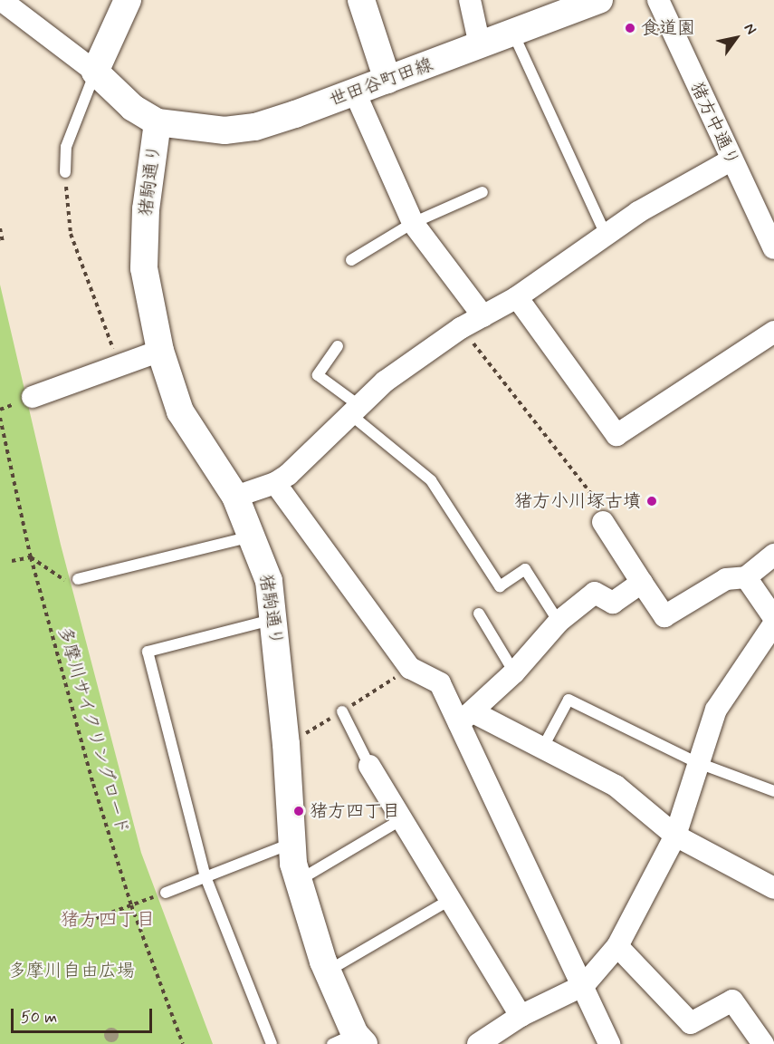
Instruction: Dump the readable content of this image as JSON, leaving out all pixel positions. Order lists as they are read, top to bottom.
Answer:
{
  "streets": {
    "street": ["世田谷町田線", "猪方中通り", "猪駒通り"],
    "path": ["多摩川サイクリングロード"]
  },
  "crossings": [
    ["世田谷町田線", "猪駒通り"]
  ],
  "districts": ["猪方四丁目"],
  "parks": ["多摩川自由広場"],
  "places": ["食道園", "猪方小川塚古墳", "猪方四丁目"],
  "scale_bar": "50 m",
  "north": "top right"
}
